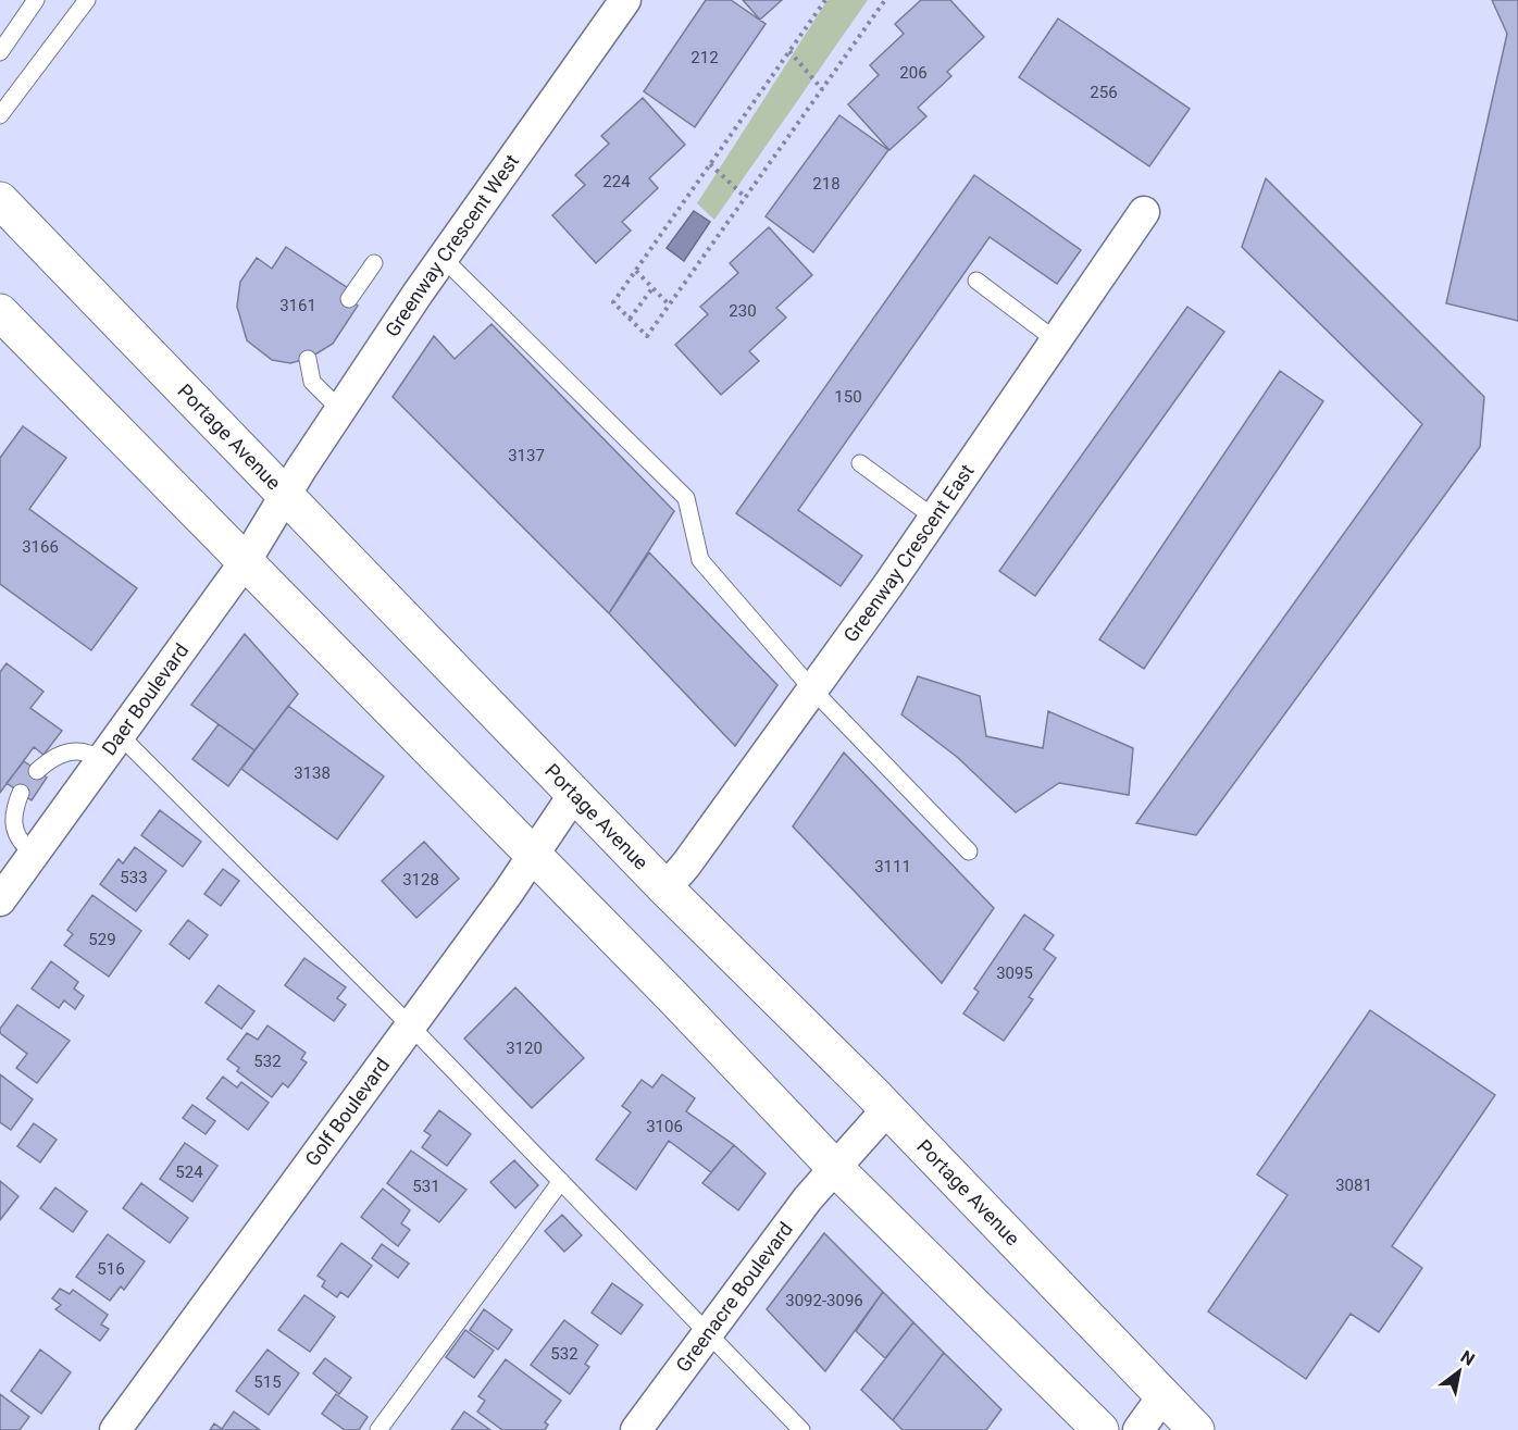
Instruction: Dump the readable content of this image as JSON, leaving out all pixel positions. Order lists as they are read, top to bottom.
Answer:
{
  "streets": {
    "highway": ["Portage Avenue"],
    "street": [
      "Greenway Crescent West",
      "Greenway Crescent East",
      "Daer Boulevard",
      "Golf Boulevard",
      "Greenacre Boulevard"
    ]
  },
  "crossings": [
    ["Greenway Crescent West", "Portage Avenue"],
    ["Greenway Crescent West", "Daer Boulevard"],
    ["Portage Avenue", "Greenway Crescent East"],
    ["Portage Avenue", "Daer Boulevard"],
    ["Portage Avenue", "Golf Boulevard"],
    ["Portage Avenue", "Greenacre Boulevard"]
  ],
  "house_numbers": [
    "212",
    "206",
    "256",
    "224",
    "218",
    "3161",
    "230",
    "150",
    "3137",
    "3166",
    "3138",
    "3111",
    "533",
    "3128",
    "529",
    "3095",
    "3120",
    "532",
    "3106",
    "524",
    "3081",
    "531",
    "516",
    "3092-3096",
    "532",
    "515"
  ],
  "north": "top right"
}
